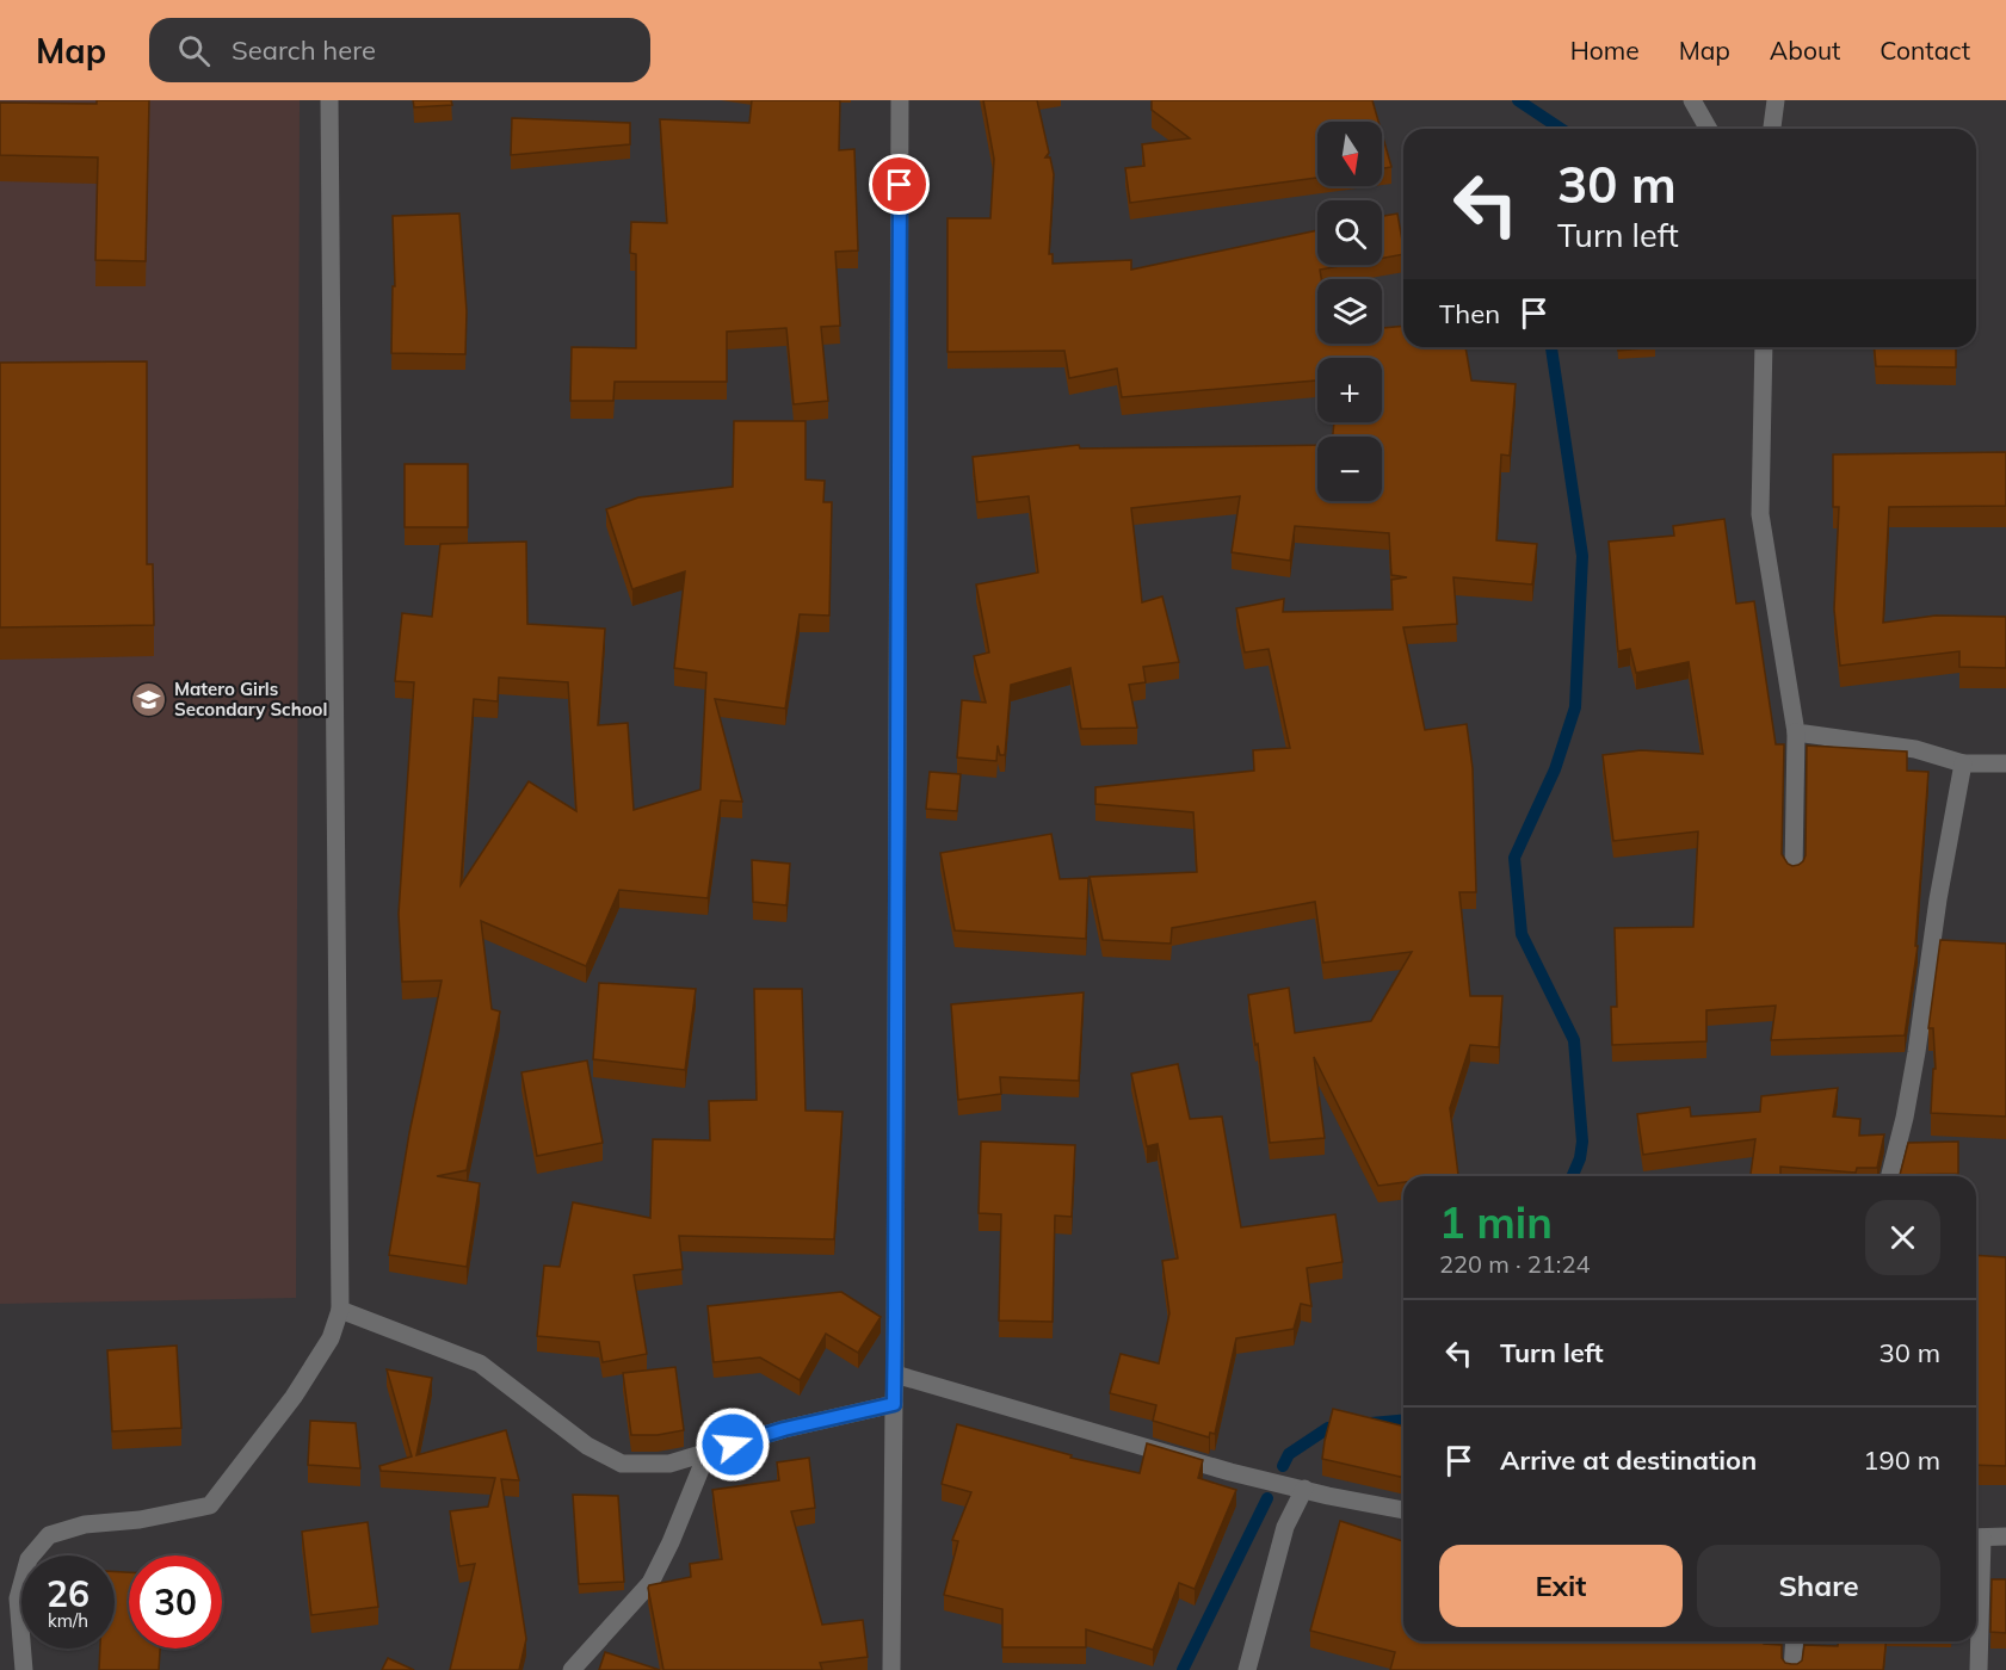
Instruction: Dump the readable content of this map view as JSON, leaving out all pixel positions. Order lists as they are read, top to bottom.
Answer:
{
  "places": {
    "school or university": ["Matero Girls Secondary School"]
  },
  "north": "bottom",
  "page": {
    "header": "Map",
    "search": "Search here",
    "nav": [
      "Home",
      "Map",
      "About",
      "Contact"
    ],
    "map_buttons": ["+", "−"],
    "turn": ["30 m", "Turn left"],
    "then": "Then",
    "heading": ["1 min", "220 m · 21:24"],
    "list": [
      {
        "name": "Turn left",
        "value": "30 m"
      },
      {
        "name": "Arrive at destination",
        "value": "190 m"
      }
    ],
    "buttons": ["Exit", "Share"],
    "speed": "26 km/h",
    "limit": "30"
  }
}
